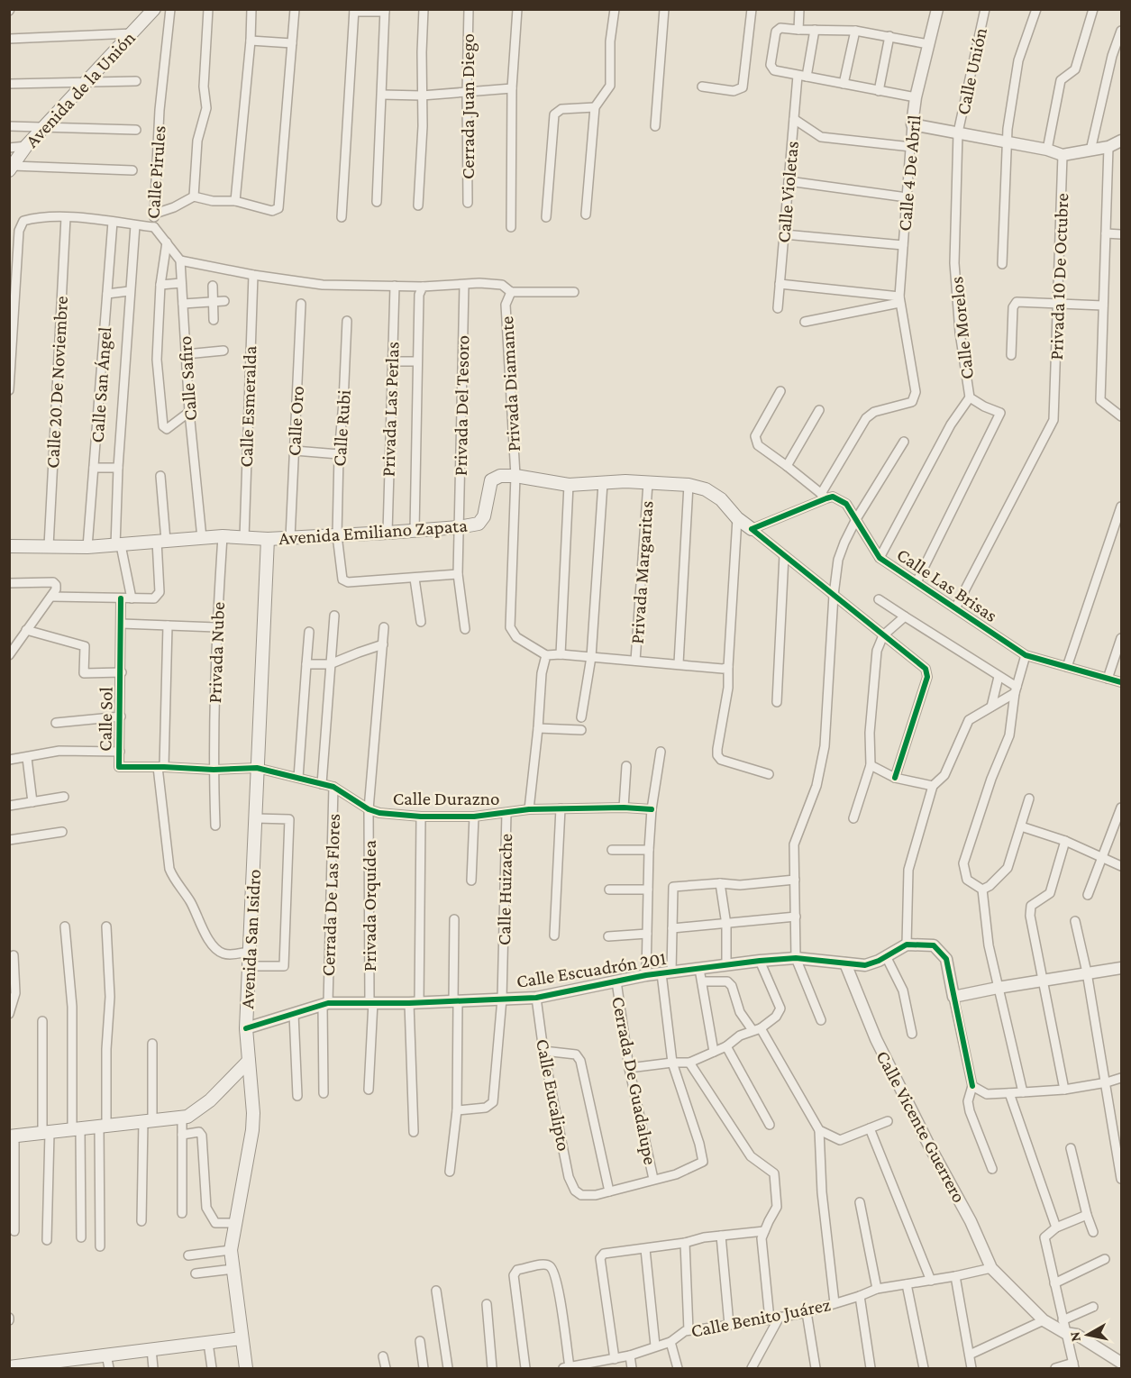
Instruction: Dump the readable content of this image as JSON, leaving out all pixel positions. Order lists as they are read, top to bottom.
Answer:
{
  "streets": {
    "main road": ["Avenida de la Unión", "Avenida Emiliano Zapata", "Avenida San Isidro"],
    "street": [
      "Calle Unión",
      "Cerrada Juan Diego",
      "Calle Pirules",
      "Calle 4 De Abril",
      "Calle Violetas",
      "Privada 10 De Octubre",
      "Calle Morelos",
      "Calle Safiro",
      "Calle 20 De Noviembre",
      "Privada Diamante",
      "Calle San Ángel",
      "Privada Del Tesoro",
      "Calle Esmeralda",
      "Privada Las Perlas",
      "Calle Oro",
      "Calle Rubi",
      "Privada Margaritas",
      "Calle Las Brisas",
      "Privada Nube",
      "Calle Sol",
      "Calle Durazno",
      "Calle Huizache",
      "Cerrada De Las Flores",
      "Privada Orquídea",
      "Calle Escuadrón 201",
      "Cerrada De Guadalupe",
      "Calle Eucalipto",
      "Calle Vicente Guerrero",
      "Calle Benito Juárez"
    ]
  },
  "crossings": [
    ["Calle Unión", "Calle Morelos"],
    ["Calle Pirules", "Calle 20 De Noviembre"],
    ["Calle Pirules", "Calle San Ángel"],
    ["Calle 4 De Abril", "Calle Las Brisas"],
    ["Privada 10 De Octubre", "Calle Las Brisas"],
    ["Calle Morelos", "Calle Las Brisas"],
    ["Calle Safiro", "Avenida Emiliano Zapata"],
    ["Calle 20 De Noviembre", "Avenida Emiliano Zapata"],
    ["Privada Diamante", "Avenida Emiliano Zapata"],
    ["Calle San Ángel", "Avenida Emiliano Zapata"],
    ["Privada Del Tesoro", "Avenida Emiliano Zapata"],
    ["Calle Esmeralda", "Avenida Emiliano Zapata"],
    ["Privada Las Perlas", "Avenida Emiliano Zapata"],
    ["Calle Oro", "Avenida Emiliano Zapata"],
    ["Calle Rubi", "Avenida Emiliano Zapata"],
    ["Avenida Emiliano Zapata", "Privada Margaritas"],
    ["Avenida Emiliano Zapata", "Privada Nube"],
    ["Avenida Emiliano Zapata", "Avenida San Isidro"],
    ["Privada Nube", "Calle Durazno"],
    ["Calle Sol", "Calle Durazno"],
    ["Calle Durazno", "Calle Huizache"],
    ["Calle Durazno", "Cerrada De Las Flores"],
    ["Calle Durazno", "Privada Orquídea"],
    ["Calle Durazno", "Avenida San Isidro"],
    ["Calle Huizache", "Calle Escuadrón 201"],
    ["Cerrada De Las Flores", "Calle Escuadrón 201"],
    ["Privada Orquídea", "Calle Escuadrón 201"],
    ["Avenida San Isidro", "Calle Escuadrón 201"],
    ["Calle Escuadrón 201", "Cerrada De Guadalupe"],
    ["Calle Escuadrón 201", "Calle Eucalipto"],
    ["Calle Escuadrón 201", "Calle Vicente Guerrero"],
    ["Calle Vicente Guerrero", "Calle Benito Juárez"]
  ],
  "north": "left"
}
